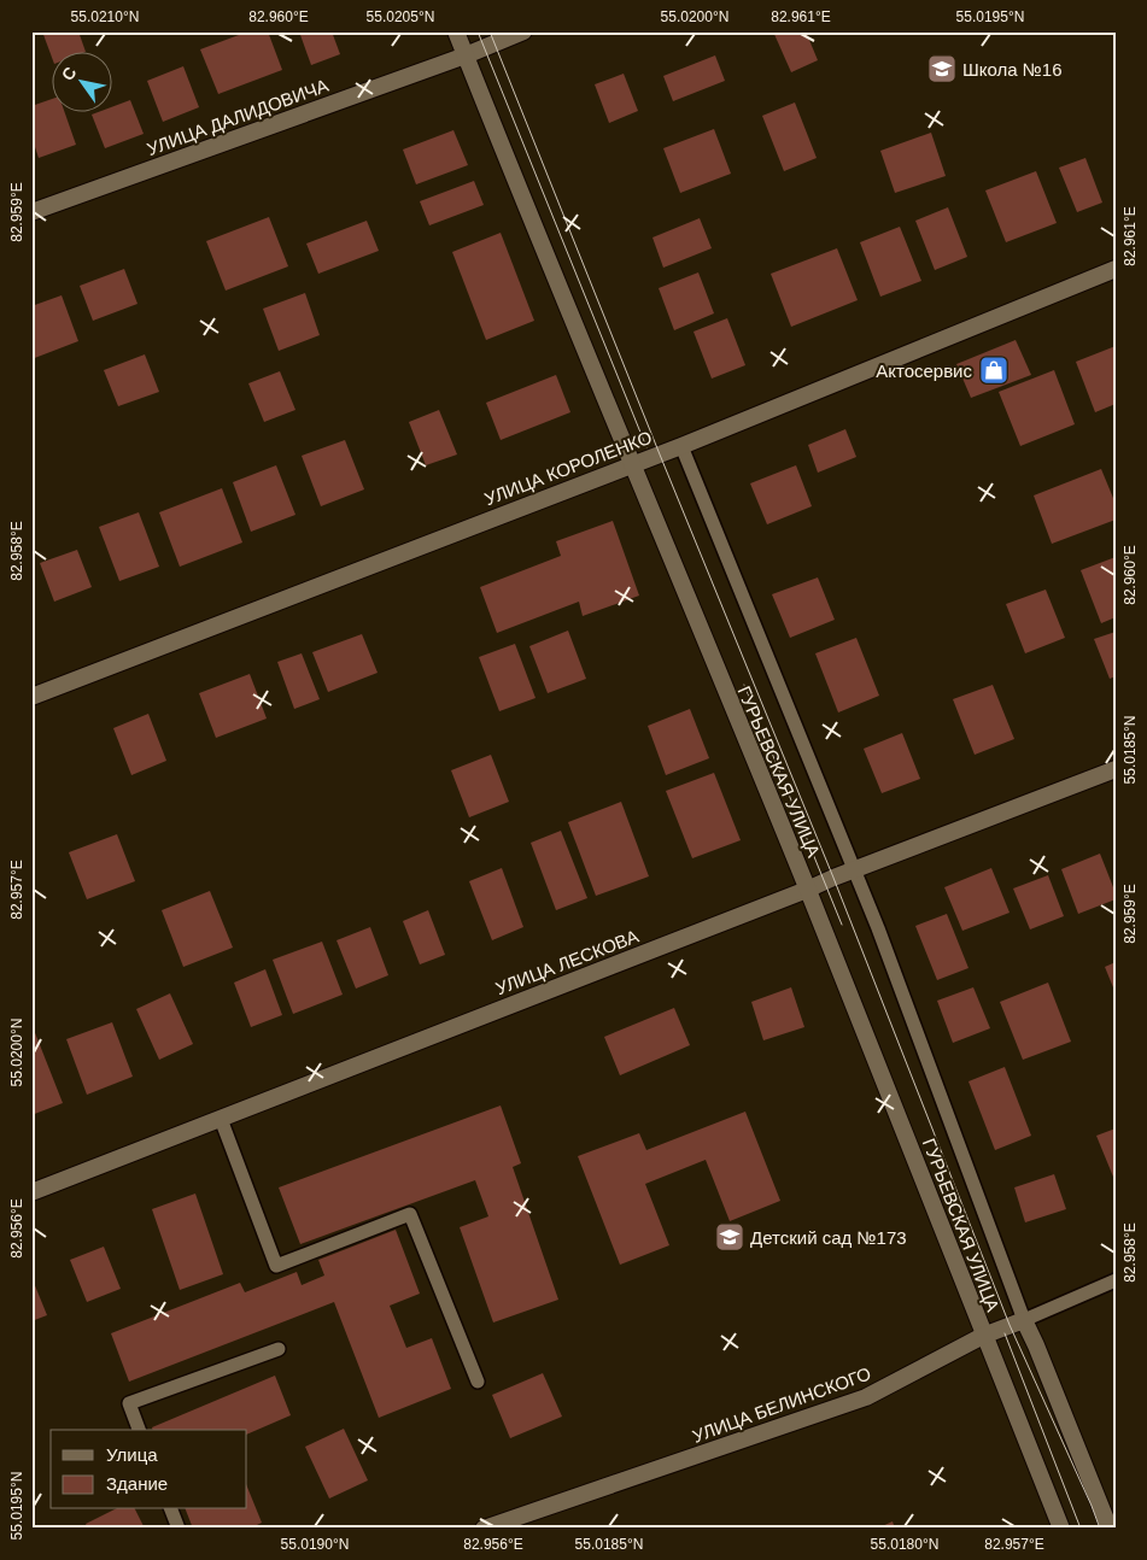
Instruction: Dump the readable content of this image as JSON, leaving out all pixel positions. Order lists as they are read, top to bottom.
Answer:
{
  "streets": {
    "street": [
      "УЛИЦА ДАЛИДОВИЧА",
      "УЛИЦА КОРОЛЕНКО",
      "ГУРЬЕВСКАЯ УЛИЦА",
      "УЛИЦА ЛЕСКОВА",
      "УЛИЦА БЕЛИНСКОГО"
    ]
  },
  "crossings": [
    ["УЛИЦА ДАЛИДОВИЧА", "ГУРЬЕВСКАЯ УЛИЦА"],
    ["УЛИЦА КОРОЛЕНКО", "ГУРЬЕВСКАЯ УЛИЦА"],
    ["ГУРЬЕВСКАЯ УЛИЦА", "УЛИЦА ЛЕСКОВА"],
    ["ГУРЬЕВСКАЯ УЛИЦА", "УЛИЦА БЕЛИНСКОГО"]
  ],
  "places": {
    "school or university": ["Школа №16", "Детский сад №173"],
    "shop": ["Актосервис"]
  },
  "legend": ["Улица", "Здание"],
  "north": "top left",
  "coordinates": [
    "55.0210°N",
    "82.960°E",
    "55.0205°N",
    "55.0200°N",
    "82.961°E",
    "55.0195°N",
    "82.959°E",
    "82.958°E",
    "55.0185°N",
    "82.957°E",
    "82.956°E",
    "55.0190°N",
    "55.0180°N"
  ]
}
